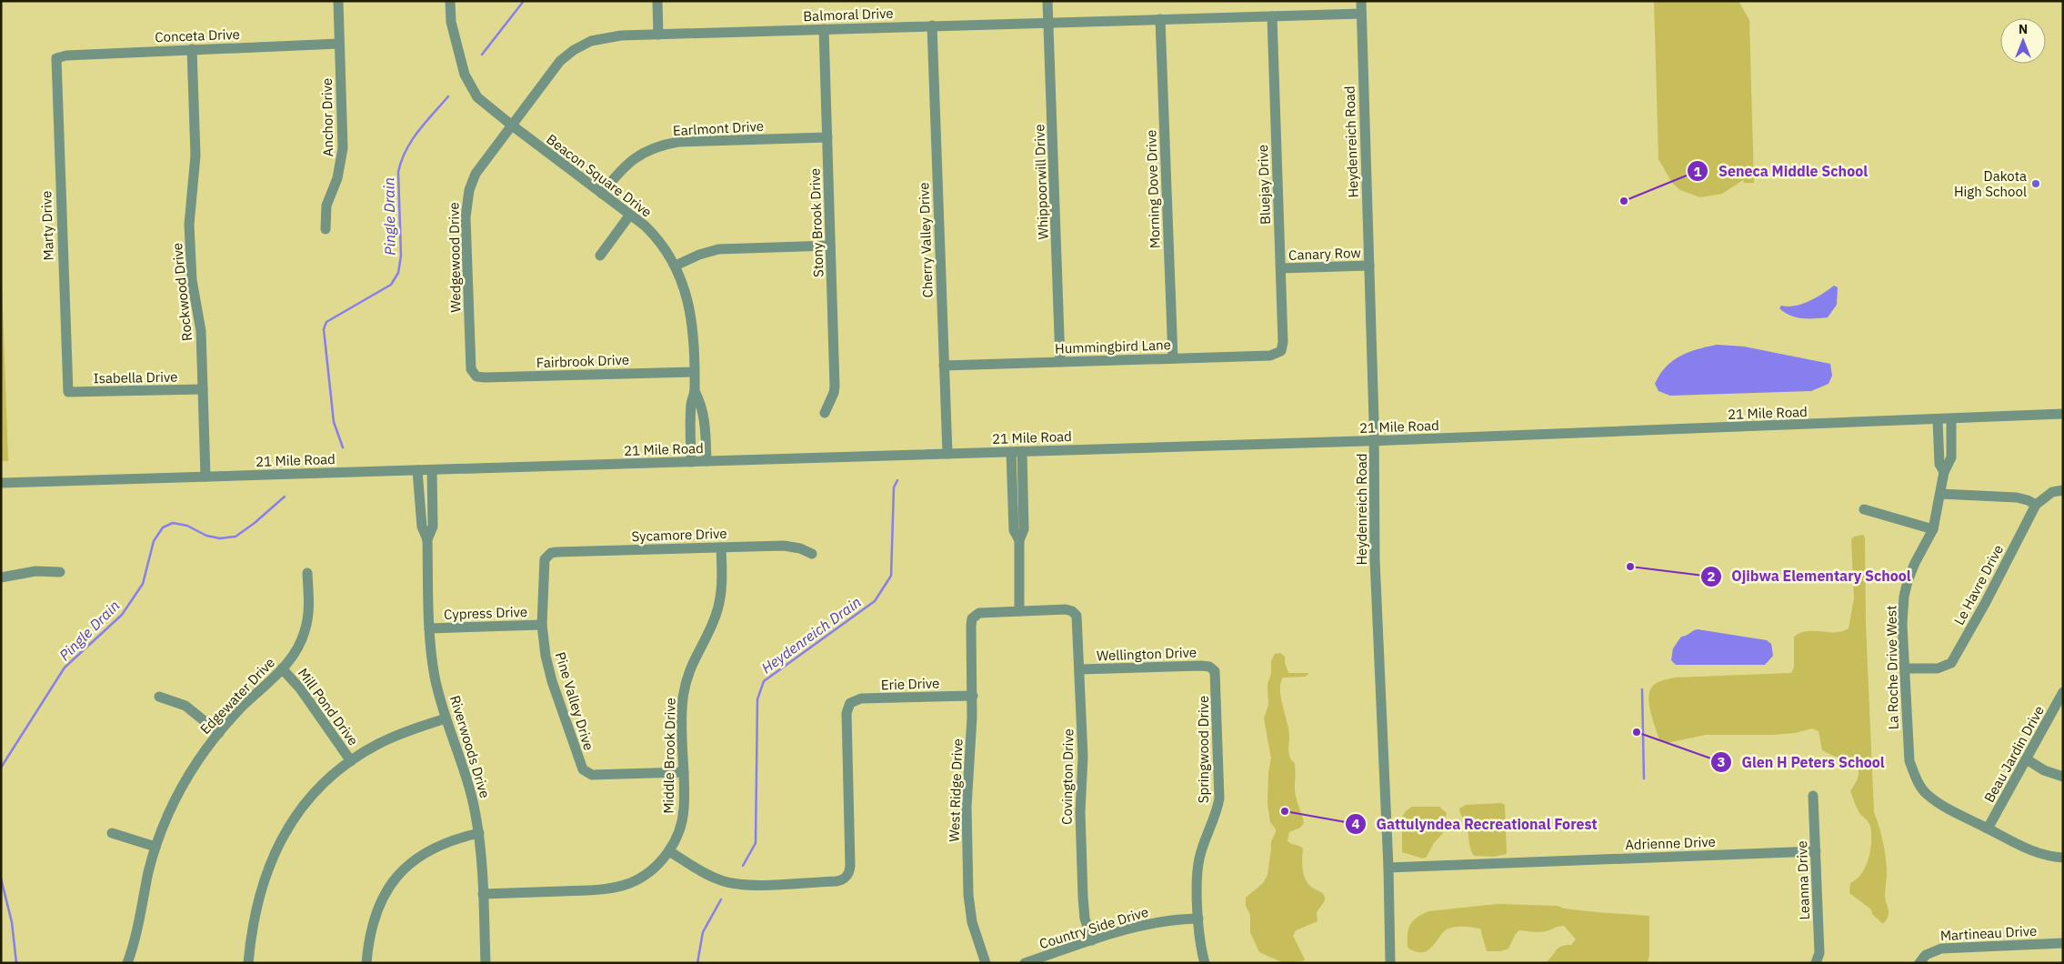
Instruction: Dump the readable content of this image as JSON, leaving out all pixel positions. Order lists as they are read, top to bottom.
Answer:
{
  "streets": {
    "street": [
      "Balmoral Drive",
      "Conceta Drive",
      "Anchor Drive",
      "Earlmont Drive",
      "Heydenreich Road",
      "Beacon Square Drive",
      "Whippoorwill Drive",
      "Bluejay Drive",
      "Morning Dove Drive",
      "Stony Brook Drive",
      "Marty Drive",
      "Cherry Valley Drive",
      "Canary Row",
      "Wedgewood Drive",
      "Rockwood Drive",
      "Hummingbird Lane",
      "Fairbrook Drive",
      "Isabella Drive",
      "21 Mile Road",
      "Sycamore Drive",
      "Le Havre Drive",
      "Cypress Drive",
      "Wellington Drive",
      "La Roche Drive West",
      "Erie Drive",
      "Edgewater Drive",
      "Pine Valley Drive",
      "Mill Pond Drive",
      "Riverwoods Drive",
      "Springwood Drive",
      "Beau Jardin Drive",
      "Middle Brook Drive",
      "Covington Drive",
      "West Ridge Drive",
      "Adrienne Drive",
      "Leanna Drive",
      "Country Side Drive",
      "Martineau Drive"
    ]
  },
  "crossings": [
    ["Balmoral Drive", "Heydenreich Road"],
    ["Balmoral Drive", "Beacon Square Drive"],
    ["Balmoral Drive", "Whippoorwill Drive"],
    ["Balmoral Drive", "Bluejay Drive"],
    ["Balmoral Drive", "Morning Dove Drive"],
    ["Balmoral Drive", "Stony Brook Drive"],
    ["Balmoral Drive", "Cherry Valley Drive"],
    ["Balmoral Drive", "Wedgewood Drive"],
    ["Conceta Drive", "Anchor Drive"],
    ["Conceta Drive", "Marty Drive"],
    ["Conceta Drive", "Rockwood Drive"],
    ["Earlmont Drive", "Beacon Square Drive"],
    ["Earlmont Drive", "Stony Brook Drive"],
    ["Heydenreich Road", "Canary Row"],
    ["Heydenreich Road", "21 Mile Road"],
    ["Heydenreich Road", "Adrienne Drive"],
    ["Beacon Square Drive", "Wedgewood Drive"],
    ["Beacon Square Drive", "Fairbrook Drive"],
    ["Beacon Square Drive", "21 Mile Road"],
    ["Whippoorwill Drive", "Hummingbird Lane"],
    ["Bluejay Drive", "Canary Row"],
    ["Bluejay Drive", "Hummingbird Lane"],
    ["Morning Dove Drive", "Hummingbird Lane"],
    ["Marty Drive", "Isabella Drive"],
    ["Cherry Valley Drive", "Hummingbird Lane"],
    ["Cherry Valley Drive", "21 Mile Road"],
    ["Wedgewood Drive", "Fairbrook Drive"],
    ["Rockwood Drive", "Isabella Drive"],
    ["Rockwood Drive", "21 Mile Road"],
    ["21 Mile Road", "La Roche Drive West"],
    ["21 Mile Road", "Riverwoods Drive"],
    ["Sycamore Drive", "Pine Valley Drive"],
    ["Sycamore Drive", "Middle Brook Drive"],
    ["Le Havre Drive", "La Roche Drive West"],
    ["Cypress Drive", "Pine Valley Drive"],
    ["Cypress Drive", "Riverwoods Drive"],
    ["Wellington Drive", "Springwood Drive"],
    ["Wellington Drive", "Covington Drive"],
    ["La Roche Drive West", "Beau Jardin Drive"],
    ["Erie Drive", "Middle Brook Drive"],
    ["Erie Drive", "West Ridge Drive"],
    ["Edgewater Drive", "Mill Pond Drive"],
    ["Pine Valley Drive", "Middle Brook Drive"],
    ["Riverwoods Drive", "Middle Brook Drive"],
    ["Springwood Drive", "Country Side Drive"],
    ["Covington Drive", "West Ridge Drive"],
    ["Covington Drive", "Country Side Drive"],
    ["Adrienne Drive", "Leanna Drive"]
  ],
  "water": ["Pingle Drain", "Heydenreich Drain"],
  "places": [
    "Dakota High School",
    "Seneca Middle School",
    "Ojibwa Elementary School",
    "Glen H Peters School",
    "Gattulyndea Recreational Forest"
  ],
  "north": "top"
}
